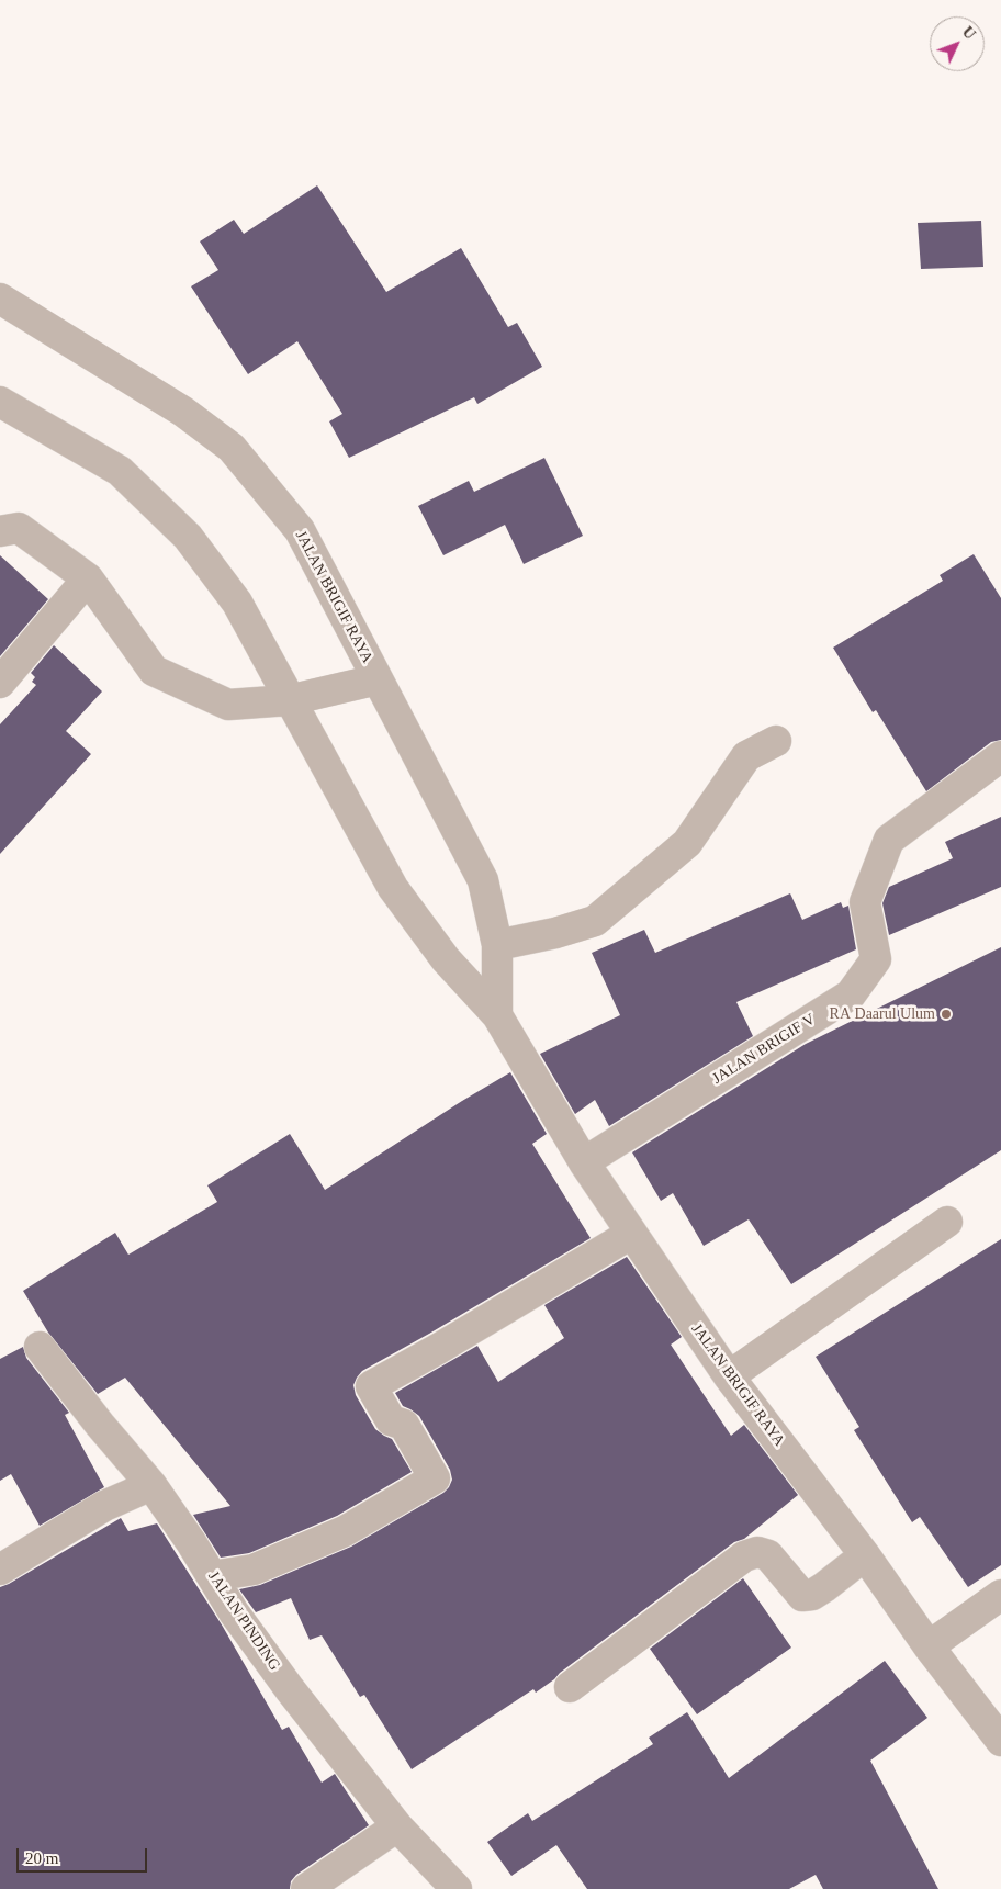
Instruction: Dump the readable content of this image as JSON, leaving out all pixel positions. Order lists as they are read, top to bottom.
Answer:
{
  "streets": {
    "street": ["JALAN BRIGIF RAYA", "JALAN BRIGIF V", "JALAN PINDING"]
  },
  "crossings": [
    ["JALAN BRIGIF RAYA", "JALAN BRIGIF V"]
  ],
  "places": ["RA Daarul Ulum"],
  "scale_bar": "20 m",
  "north": "top right"
}
